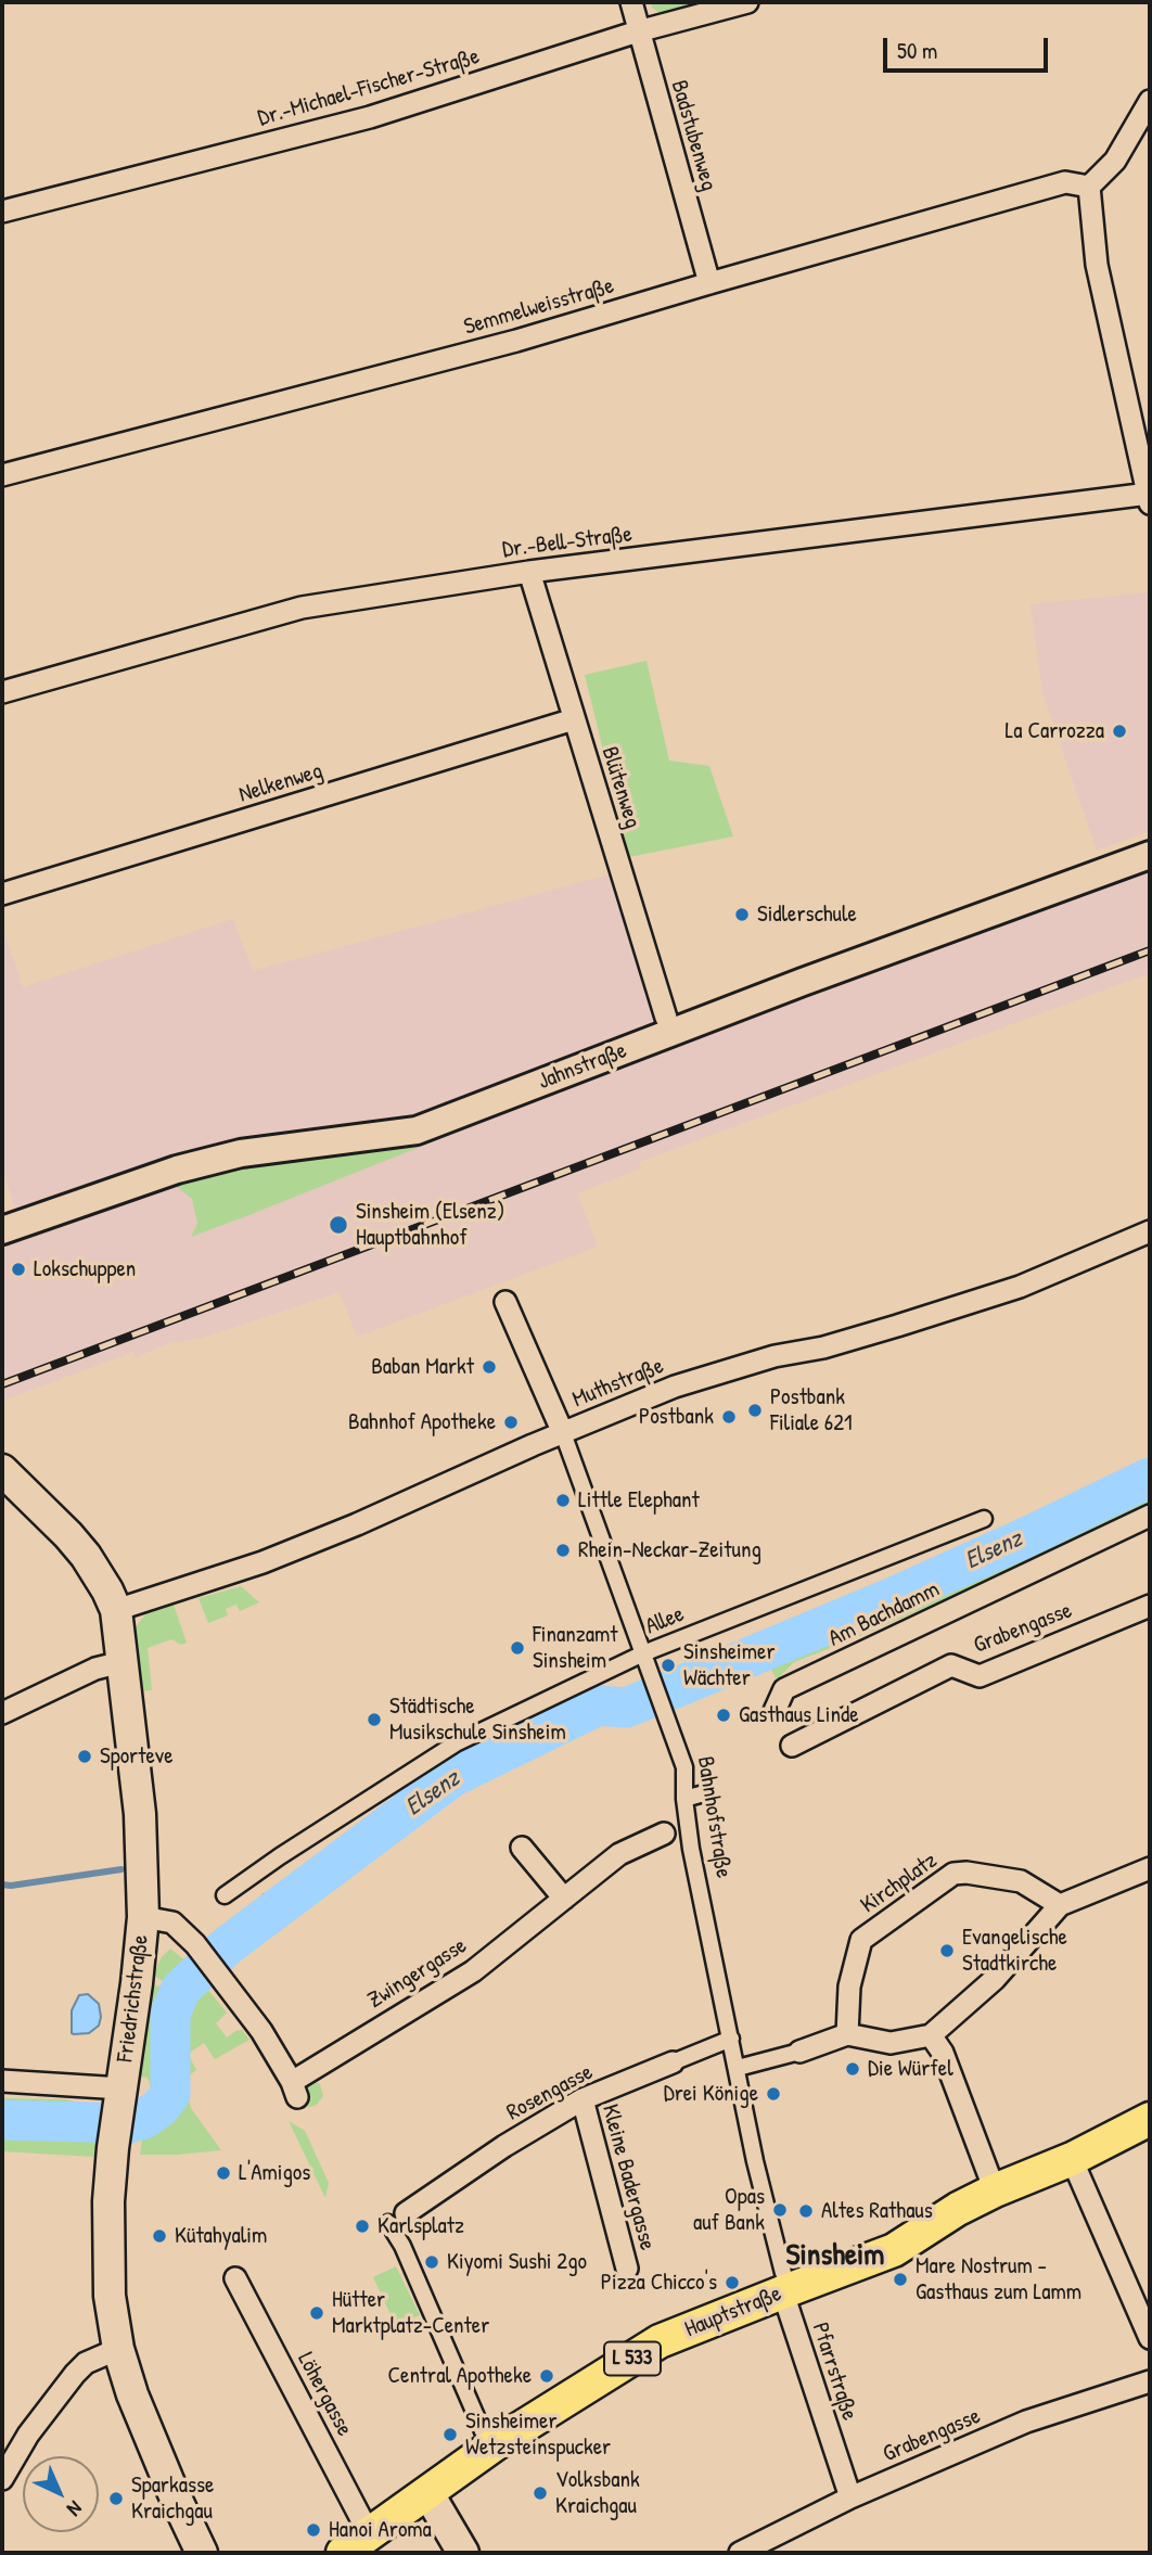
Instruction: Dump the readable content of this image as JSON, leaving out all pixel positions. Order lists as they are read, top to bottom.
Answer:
{
  "streets": {
    "main road": ["Friedrichstraße", "Hauptstraße", "L 533"],
    "street": [
      "Dr.-Michael-Fischer-Straße",
      "Badstubenweg",
      "Semmelweisstraße",
      "Dr.-Bell-Straße",
      "Nelkenweg",
      "Blütenweg",
      "Jahnstraße",
      "Muthstraße",
      "Am Bachdamm",
      "Allee",
      "Grabengasse",
      "Bahnhofstraße",
      "Kirchplatz",
      "Zwingergasse",
      "Rosengasse",
      "Kleine Badergasse",
      "Pfarrstraße",
      "Löhergasse"
    ]
  },
  "crossings": [
    ["Dr.-Michael-Fischer-Straße", "Badstubenweg"],
    ["Badstubenweg", "Semmelweisstraße"],
    ["Dr.-Bell-Straße", "Blütenweg"],
    ["Nelkenweg", "Blütenweg"],
    ["Muthstraße", "Bahnhofstraße"],
    ["Muthstraße", "Friedrichstraße"],
    ["Allee", "Bahnhofstraße"],
    ["Grabengasse", "Pfarrstraße"],
    ["Bahnhofstraße", "Zwingergasse"],
    ["Bahnhofstraße", "Rosengasse"],
    ["Zwingergasse", "Friedrichstraße"],
    ["Rosengasse", "Kleine Badergasse"],
    ["Hauptstraße", "Löhergasse"]
  ],
  "districts": ["Sinsheim"],
  "water": ["Elsenz"],
  "places": [
    "La Carrozza",
    "Sidlerschule",
    "Sinsheim (Elsenz) Hauptbahnhof",
    "Lokschuppen",
    "Baban Markt",
    "Postbank Filiale 621",
    "Postbank",
    "Bahnhof Apotheke",
    "Little Elephant",
    "Rhein-Neckar-Zeitung",
    "Finanzamt Sinsheim",
    "Sinsheimer Wächter",
    "Gasthaus Linde",
    "Städtische Musikschule Sinsheim",
    "Sporteve",
    "Evangelische Stadtkirche",
    "Die Würfel",
    "Drei Könige",
    "L'Amigos",
    "Opas auf Bank",
    "Altes Rathaus",
    "Karlsplatz",
    "Kütahyalim",
    "Kiyomi Sushi 2go",
    "Mare Nostrum - Gasthaus zum Lamm",
    "Pizza Chicco's",
    "Hütter Marktplatz-Center",
    "Central Apotheke",
    "Sinsheimer Wetzsteinspucker",
    "Volksbank Kraichgau",
    "Sparkasse Kraichgau",
    "Hanoi Aroma"
  ],
  "scale_bar": "50 m",
  "north": "bottom right"
}
